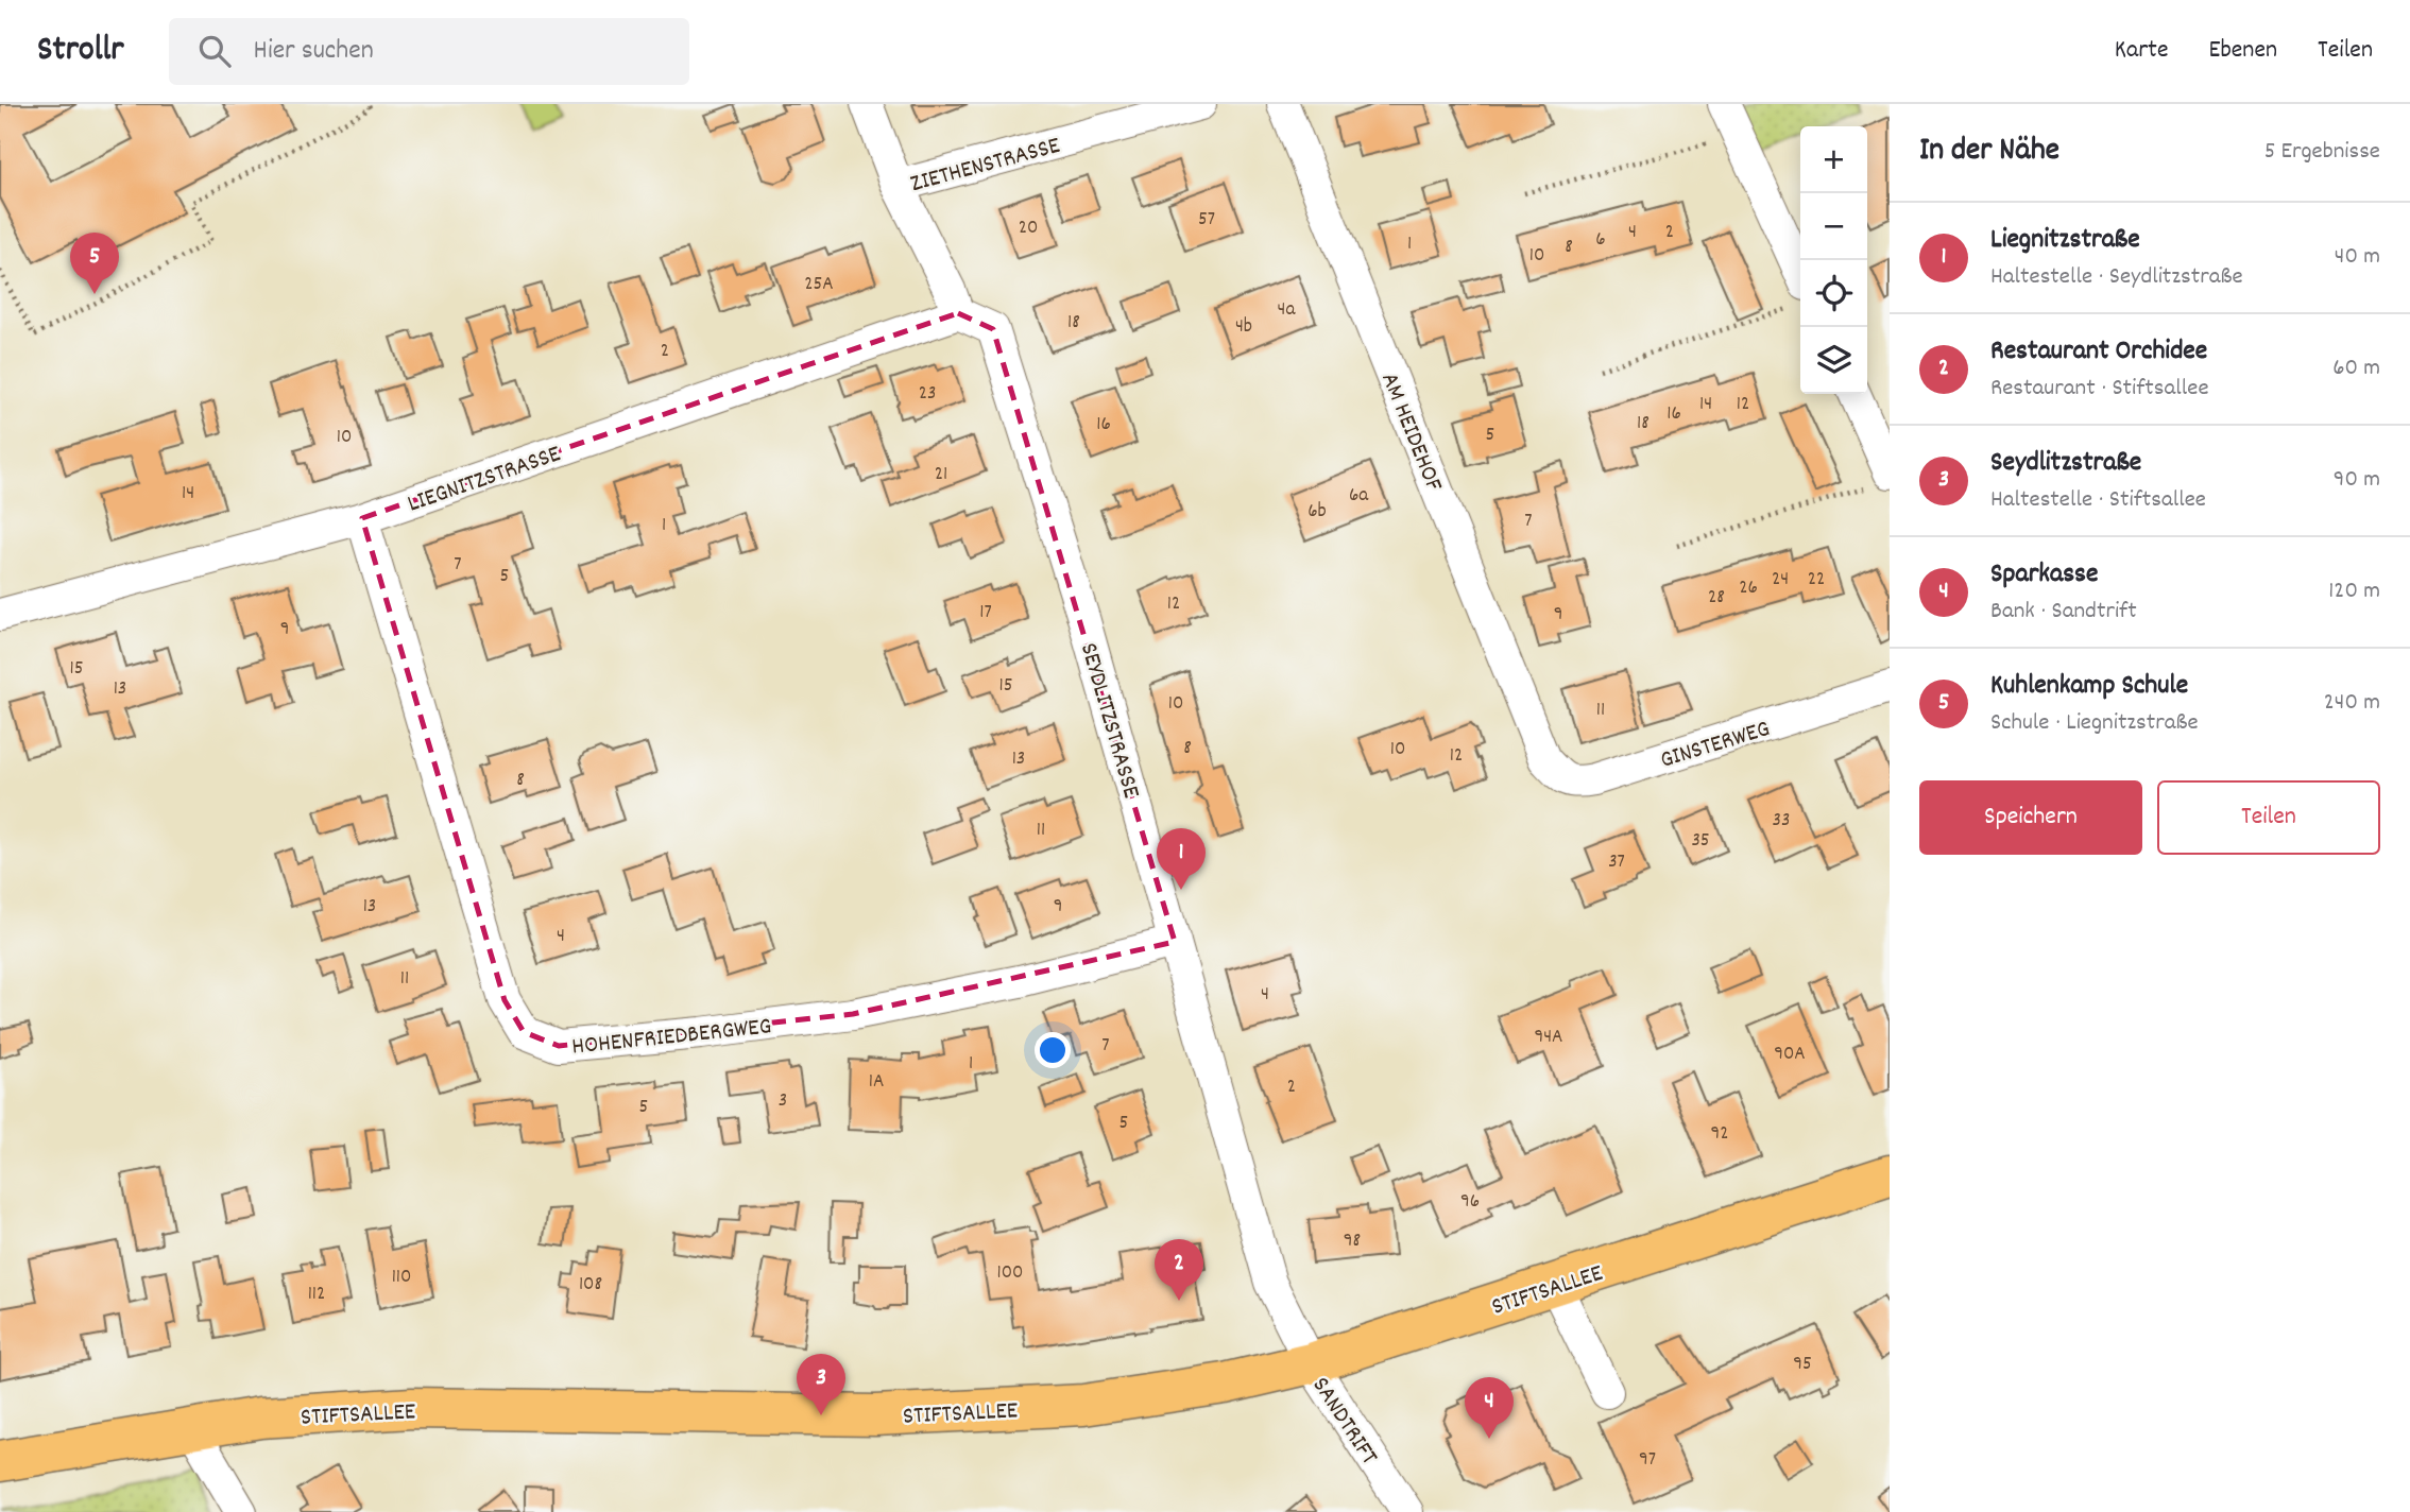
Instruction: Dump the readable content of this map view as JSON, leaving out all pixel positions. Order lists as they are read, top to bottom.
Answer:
{
  "streets": {
    "main road": ["STIFTSALLEE"],
    "street": [
      "ZIETHENSTRASSE",
      "AM HEIDEHOF",
      "LIEGNITZSTRASSE",
      "SEYDLITZSTRASSE",
      "GINSTERWEG",
      "HOHENFRIEDBERGWEG",
      "SANDTRIFT"
    ]
  },
  "crossings": [
    ["AM HEIDEHOF", "GINSTERWEG"],
    ["LIEGNITZSTRASSE", "SEYDLITZSTRASSE"],
    ["LIEGNITZSTRASSE", "HOHENFRIEDBERGWEG"],
    ["SEYDLITZSTRASSE", "HOHENFRIEDBERGWEG"],
    ["SEYDLITZSTRASSE", "STIFTSALLEE"],
    ["SEYDLITZSTRASSE", "SANDTRIFT"],
    ["STIFTSALLEE", "SANDTRIFT"]
  ],
  "house_numbers": [
    "57",
    "20",
    "4",
    "2",
    "6",
    "1",
    "8",
    "10",
    "25A",
    "4a",
    "18",
    "4b",
    "2",
    "23",
    "14",
    "12",
    "16",
    "18",
    "16",
    "5",
    "10",
    "21",
    "14",
    "6a",
    "6b",
    "7",
    "1",
    "7",
    "5",
    "24",
    "22",
    "26",
    "28",
    "12",
    "17",
    "9",
    "9",
    "15",
    "15",
    "13",
    "10",
    "11",
    "8",
    "10",
    "12",
    "13",
    "8",
    "33",
    "11",
    "35",
    "37",
    "13",
    "9",
    "4",
    "11",
    "4",
    "94A",
    "7",
    "90A",
    "1",
    "1A",
    "2",
    "3",
    "5",
    "5",
    "92",
    "96",
    "98",
    "100",
    "110",
    "108",
    "112",
    "95",
    "97"
  ],
  "page": {
    "header": "Strollr",
    "search": "Hier suchen",
    "nav": ["Karte", "Ebenen", "Teilen"],
    "heading": ["In der Nähe", "5 Ergebnisse"],
    "map_buttons": ["+", "−"],
    "list": [
      {
        "mark": "1",
        "name": "Liegnitzstraße",
        "note": "Haltestelle · Seydlitzstraße",
        "value": "40 m"
      },
      {
        "mark": "2",
        "name": "Restaurant Orchidee",
        "note": "Restaurant · Stiftsallee",
        "value": "60 m"
      },
      {
        "mark": "3",
        "name": "Seydlitzstraße",
        "note": "Haltestelle · Stiftsallee",
        "value": "90 m"
      },
      {
        "mark": "4",
        "name": "Sparkasse",
        "note": "Bank · Sandtrift",
        "value": "120 m"
      },
      {
        "mark": "5",
        "name": "Kuhlenkamp Schule",
        "note": "Schule · Liegnitzstraße",
        "value": "240 m"
      }
    ],
    "pins": [
      "5",
      "1",
      "2",
      "3",
      "4"
    ],
    "buttons": ["Speichern", "Teilen"]
  }
}
